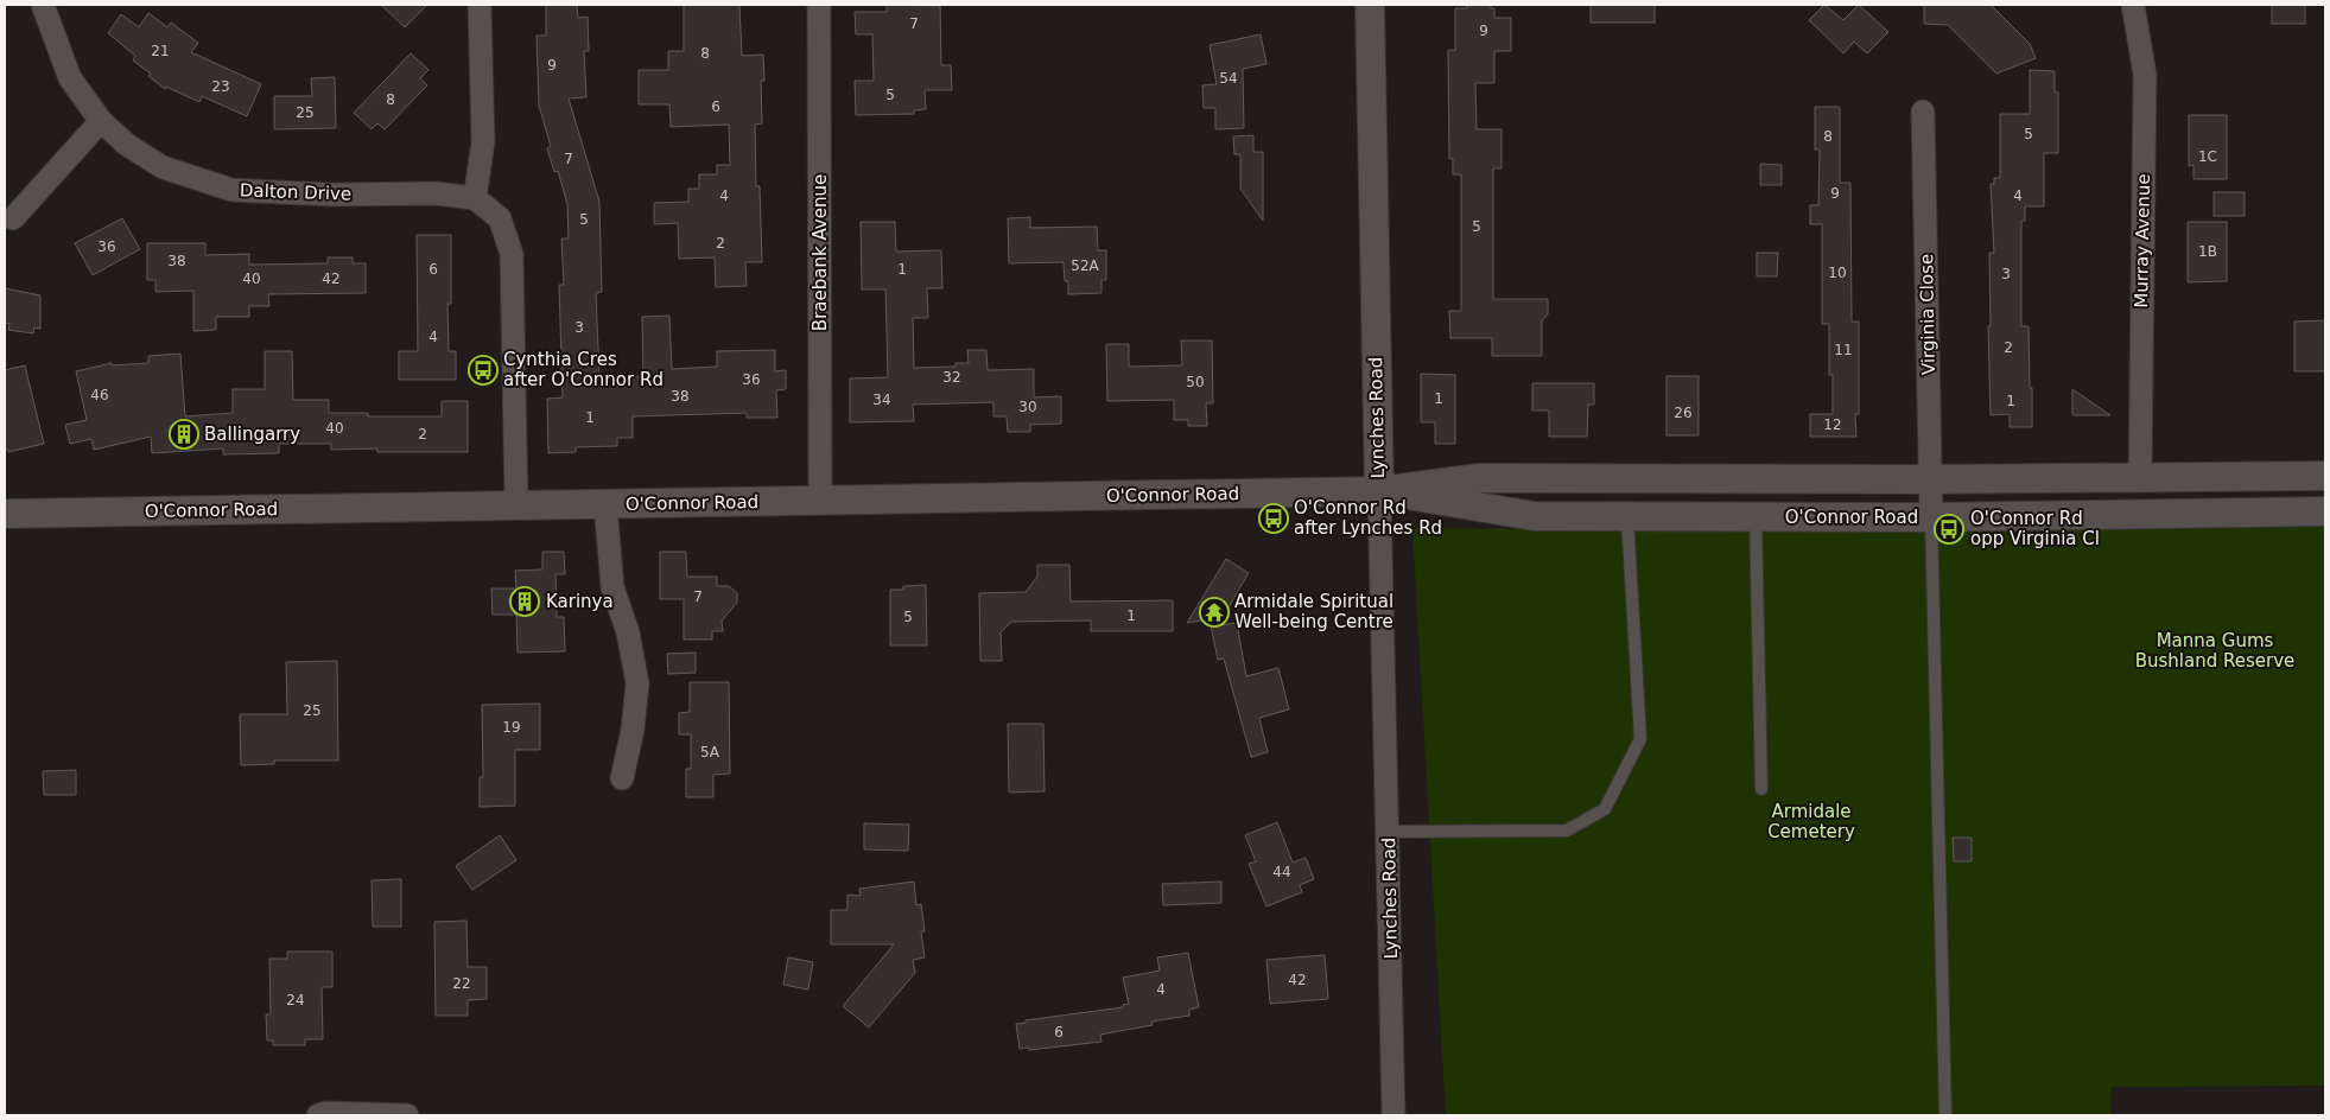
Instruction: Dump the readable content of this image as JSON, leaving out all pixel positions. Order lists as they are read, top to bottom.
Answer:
{
  "streets": {
    "street": [
      "Dalton Drive",
      "Murray Avenue",
      "Braebank Avenue",
      "Virginia Close",
      "Lynches Road",
      "O'Connor Road"
    ]
  },
  "crossings": [
    ["Murray Avenue", "O'Connor Road"],
    ["Braebank Avenue", "O'Connor Road"],
    ["Virginia Close", "O'Connor Road"],
    ["Lynches Road", "O'Connor Road"]
  ],
  "parks": ["Manna Gums Bushland Reserve", "Armidale Cemetery"],
  "places": {
    "bus stop": ["Cynthia Cres after O'Connor Rd", "O'Connor Rd after Lynches Rd", "O'Connor Rd opp Virginia Cl"],
    "building": ["Ballingarry", "Karinya"],
    "temple": ["Armidale Spiritual Well-being Centre"]
  },
  "house_numbers": [
    "7",
    "9",
    "21",
    "8",
    "9",
    "54",
    "23",
    "5",
    "8",
    "6",
    "25",
    "5",
    "8",
    "1C",
    "7",
    "9",
    "4",
    "4",
    "5",
    "5",
    "2",
    "36",
    "1B",
    "38",
    "52A",
    "6",
    "1",
    "10",
    "3",
    "40",
    "42",
    "3",
    "4",
    "2",
    "11",
    "32",
    "36",
    "50",
    "46",
    "38",
    "1",
    "34",
    "1",
    "30",
    "26",
    "1",
    "12",
    "40",
    "2",
    "7",
    "1",
    "5",
    "25",
    "19",
    "5A",
    "44",
    "42",
    "22",
    "4",
    "24",
    "6"
  ]
}
